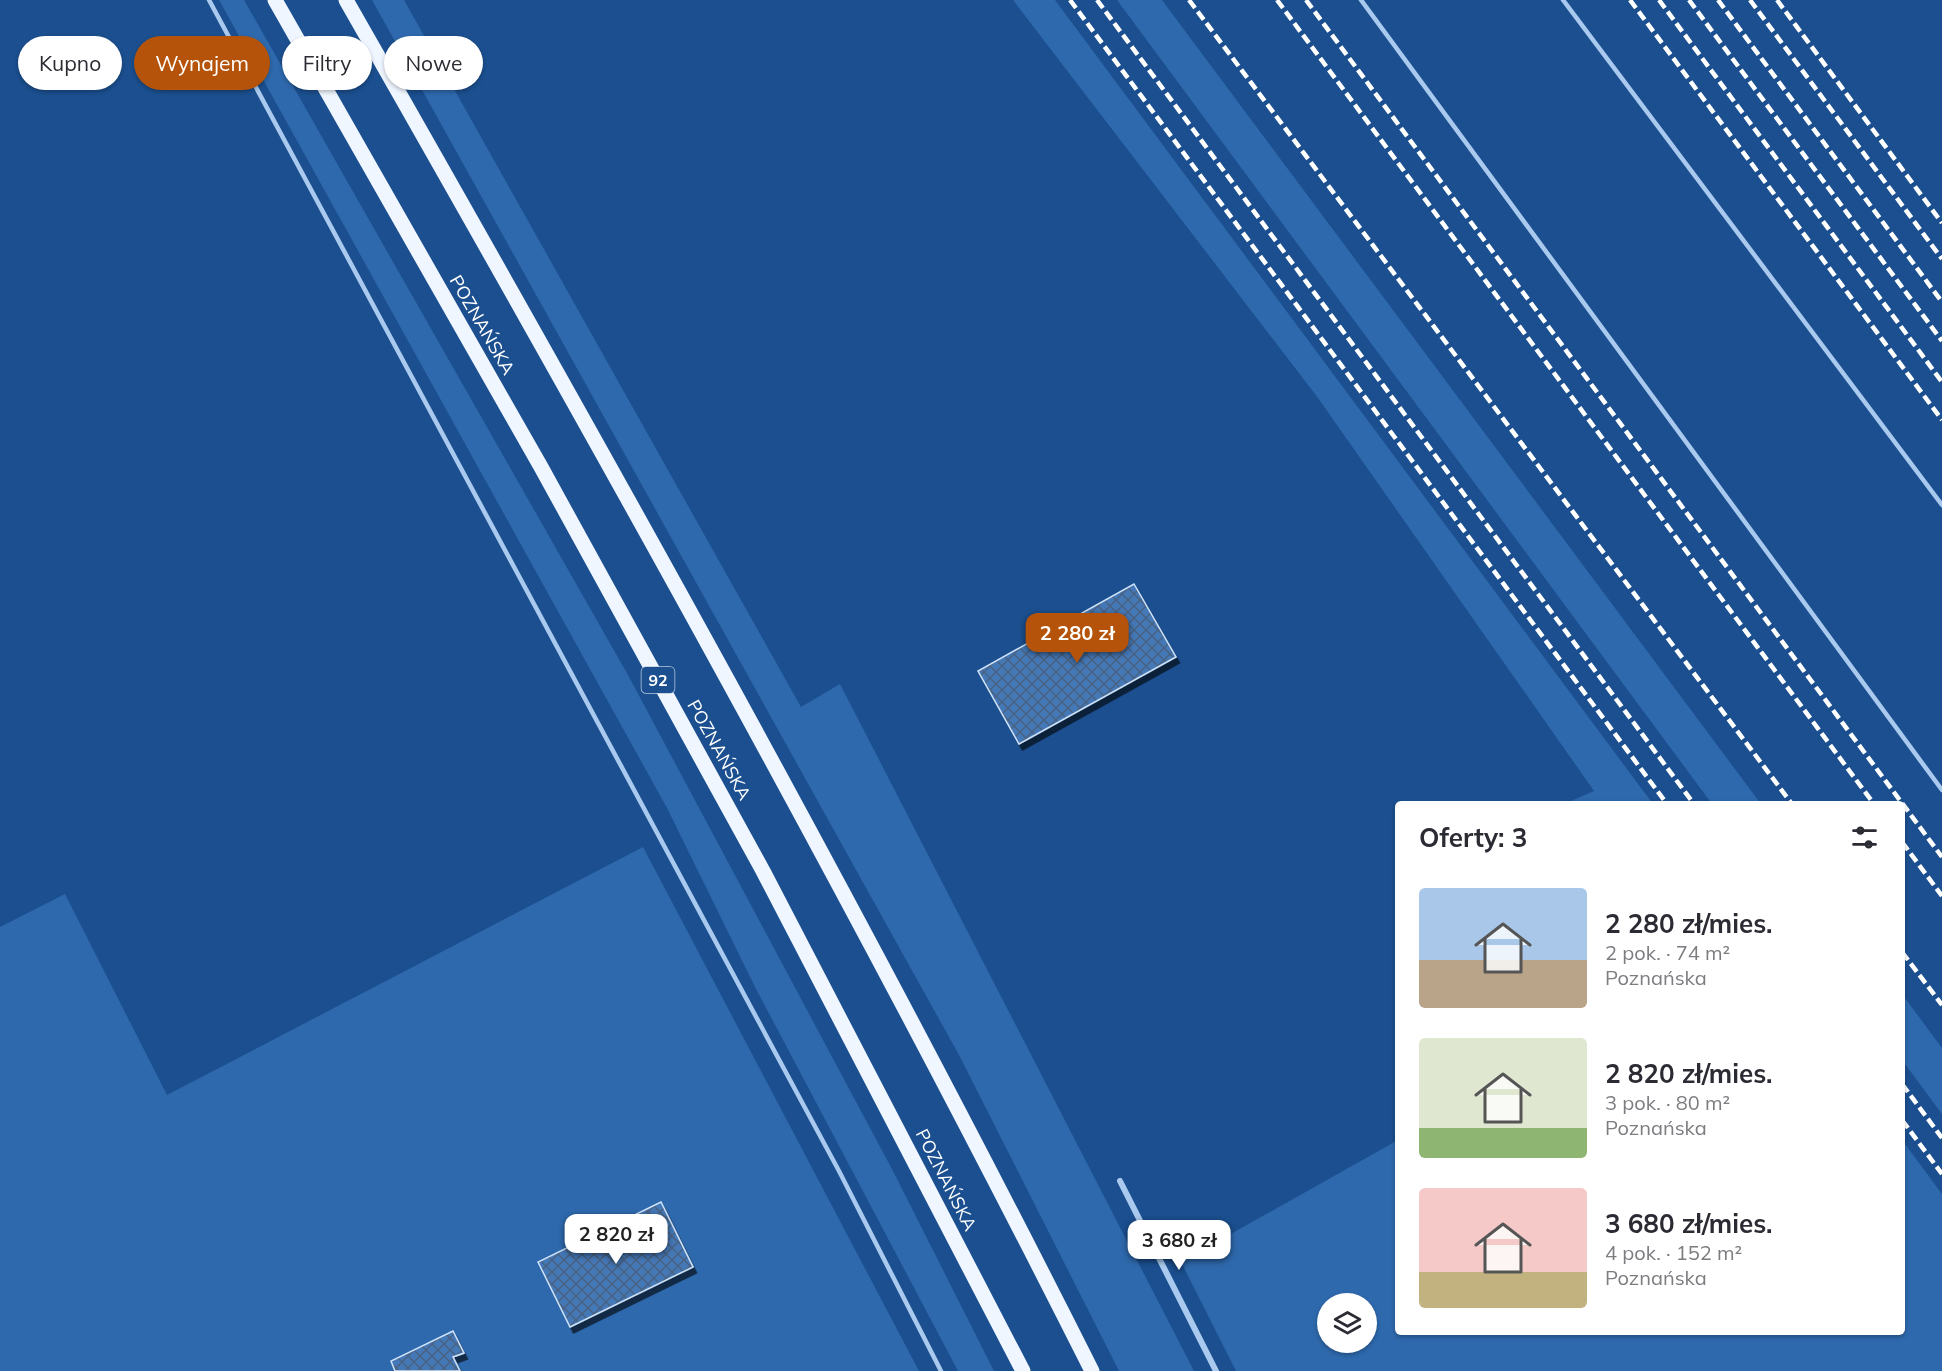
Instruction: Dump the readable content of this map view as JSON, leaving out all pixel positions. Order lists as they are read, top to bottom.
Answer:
{
  "streets": {
    "main road": ["POZNAŃSKA", "92"]
  },
  "page": {
    "chip": [
      "Kupno",
      "Wynajem",
      "Filtry",
      "Nowe"
    ],
    "price": ["2 280 zł", "2 820 zł", "3 680 zł"],
    "heading": "Oferty: 3",
    "list": [
      {
        "name": "2 280 zł/mies.",
        "note": "2 pok. · 74 m² · Poznańska"
      },
      {
        "name": "2 820 zł/mies.",
        "note": "3 pok. · 80 m² · Poznańska"
      },
      {
        "name": "3 680 zł/mies.",
        "note": "4 pok. · 152 m² · Poznańska"
      }
    ]
  }
}
